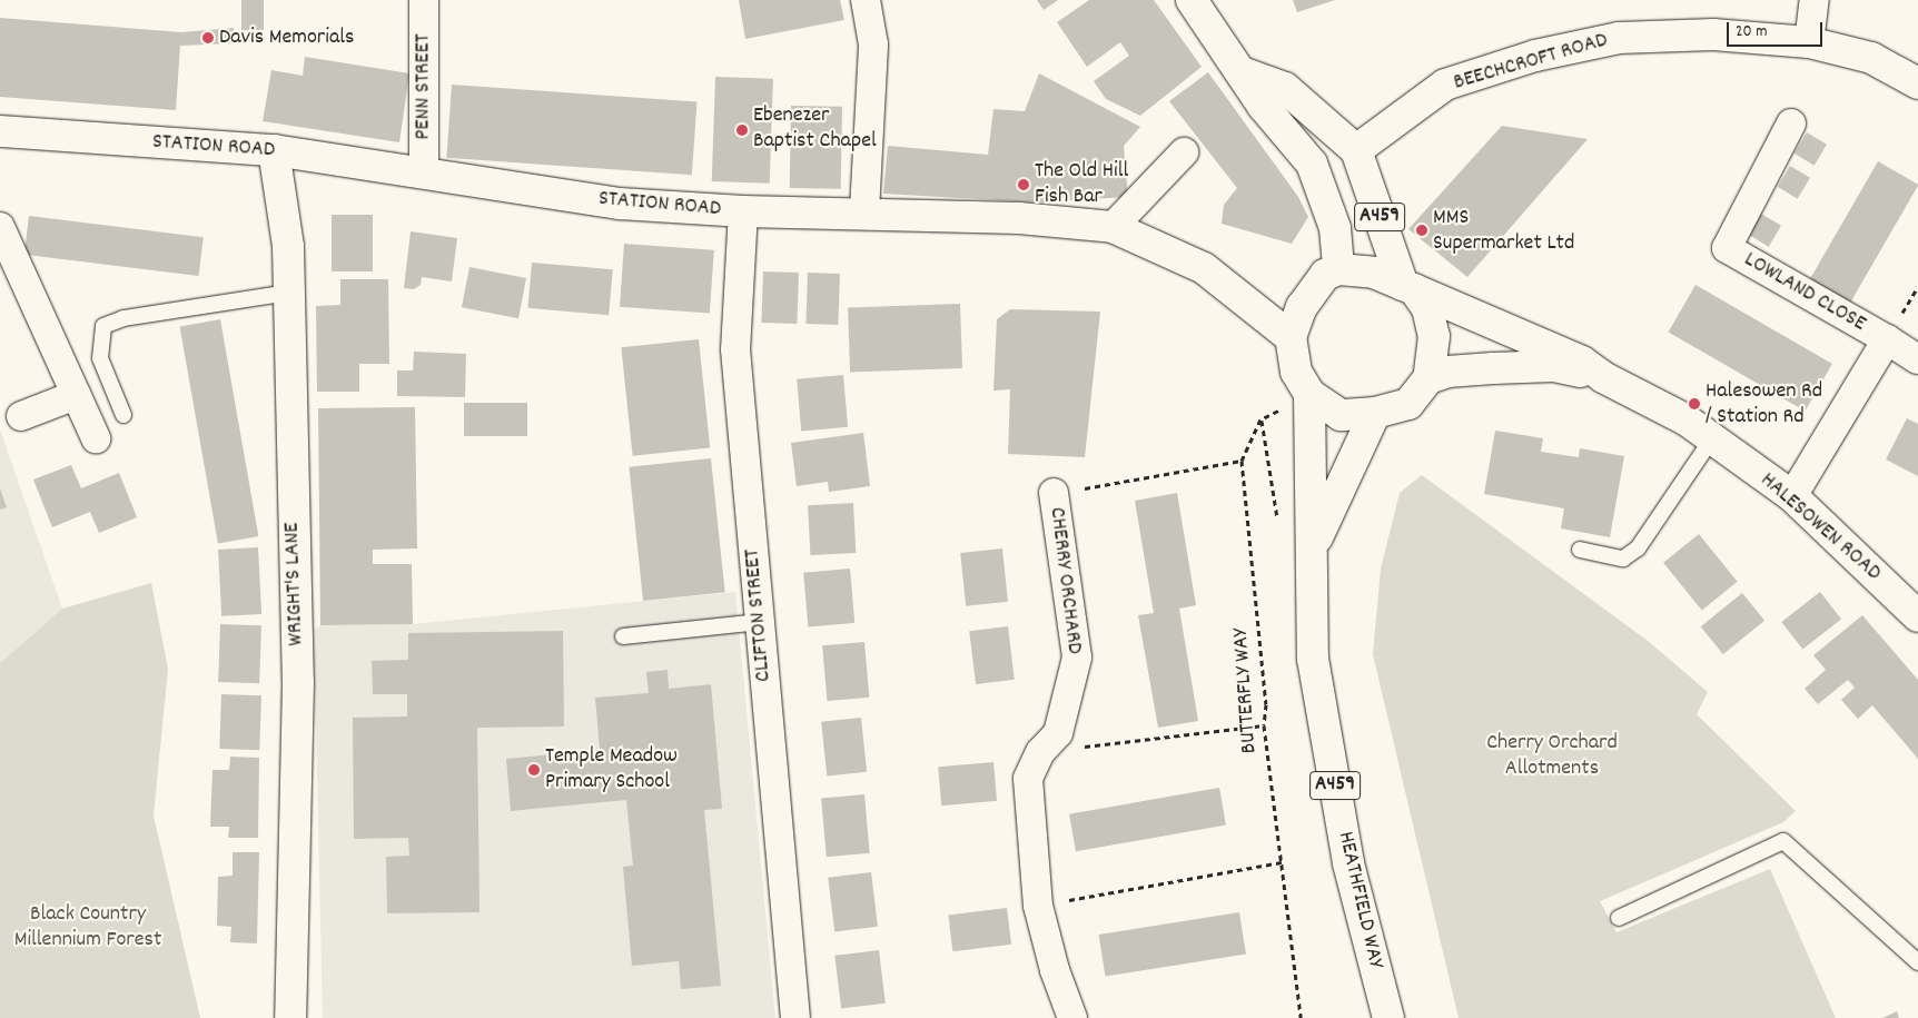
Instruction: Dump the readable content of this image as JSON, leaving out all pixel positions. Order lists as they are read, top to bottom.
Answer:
{
  "streets": {
    "street": [
      "BEECHCROFT ROAD",
      "PENN STREET",
      "STATION ROAD",
      "A459",
      "LOWLAND CLOSE",
      "HALESOWEN ROAD",
      "CHERRY ORCHARD",
      "WRIGHT'S LANE",
      "CLIFTON STREET",
      "HEATHFIELD WAY"
    ],
    "path": ["BUTTERFLY WAY"]
  },
  "crossings": [
    ["BEECHCROFT ROAD", "A459"],
    ["PENN STREET", "STATION ROAD"],
    ["STATION ROAD", "A459"],
    ["STATION ROAD", "HALESOWEN ROAD"],
    ["STATION ROAD", "WRIGHT'S LANE"],
    ["STATION ROAD", "CLIFTON STREET"],
    ["STATION ROAD", "HEATHFIELD WAY"],
    ["A459", "HALESOWEN ROAD"],
    ["A459", "HEATHFIELD WAY"],
    ["LOWLAND CLOSE", "HALESOWEN ROAD"],
    ["HALESOWEN ROAD", "HEATHFIELD WAY"]
  ],
  "parks": ["Cherry Orchard Allotments", "Black Country Millennium Forest"],
  "places": [
    "Davis Memorials",
    "Ebenezer Baptist Chapel",
    "The Old Hill Fish Bar",
    "MMS Supermarket Ltd",
    "Halesowen Rd / Station Rd",
    "Temple Meadow Primary School"
  ],
  "scale_bar": "20 m"
}
